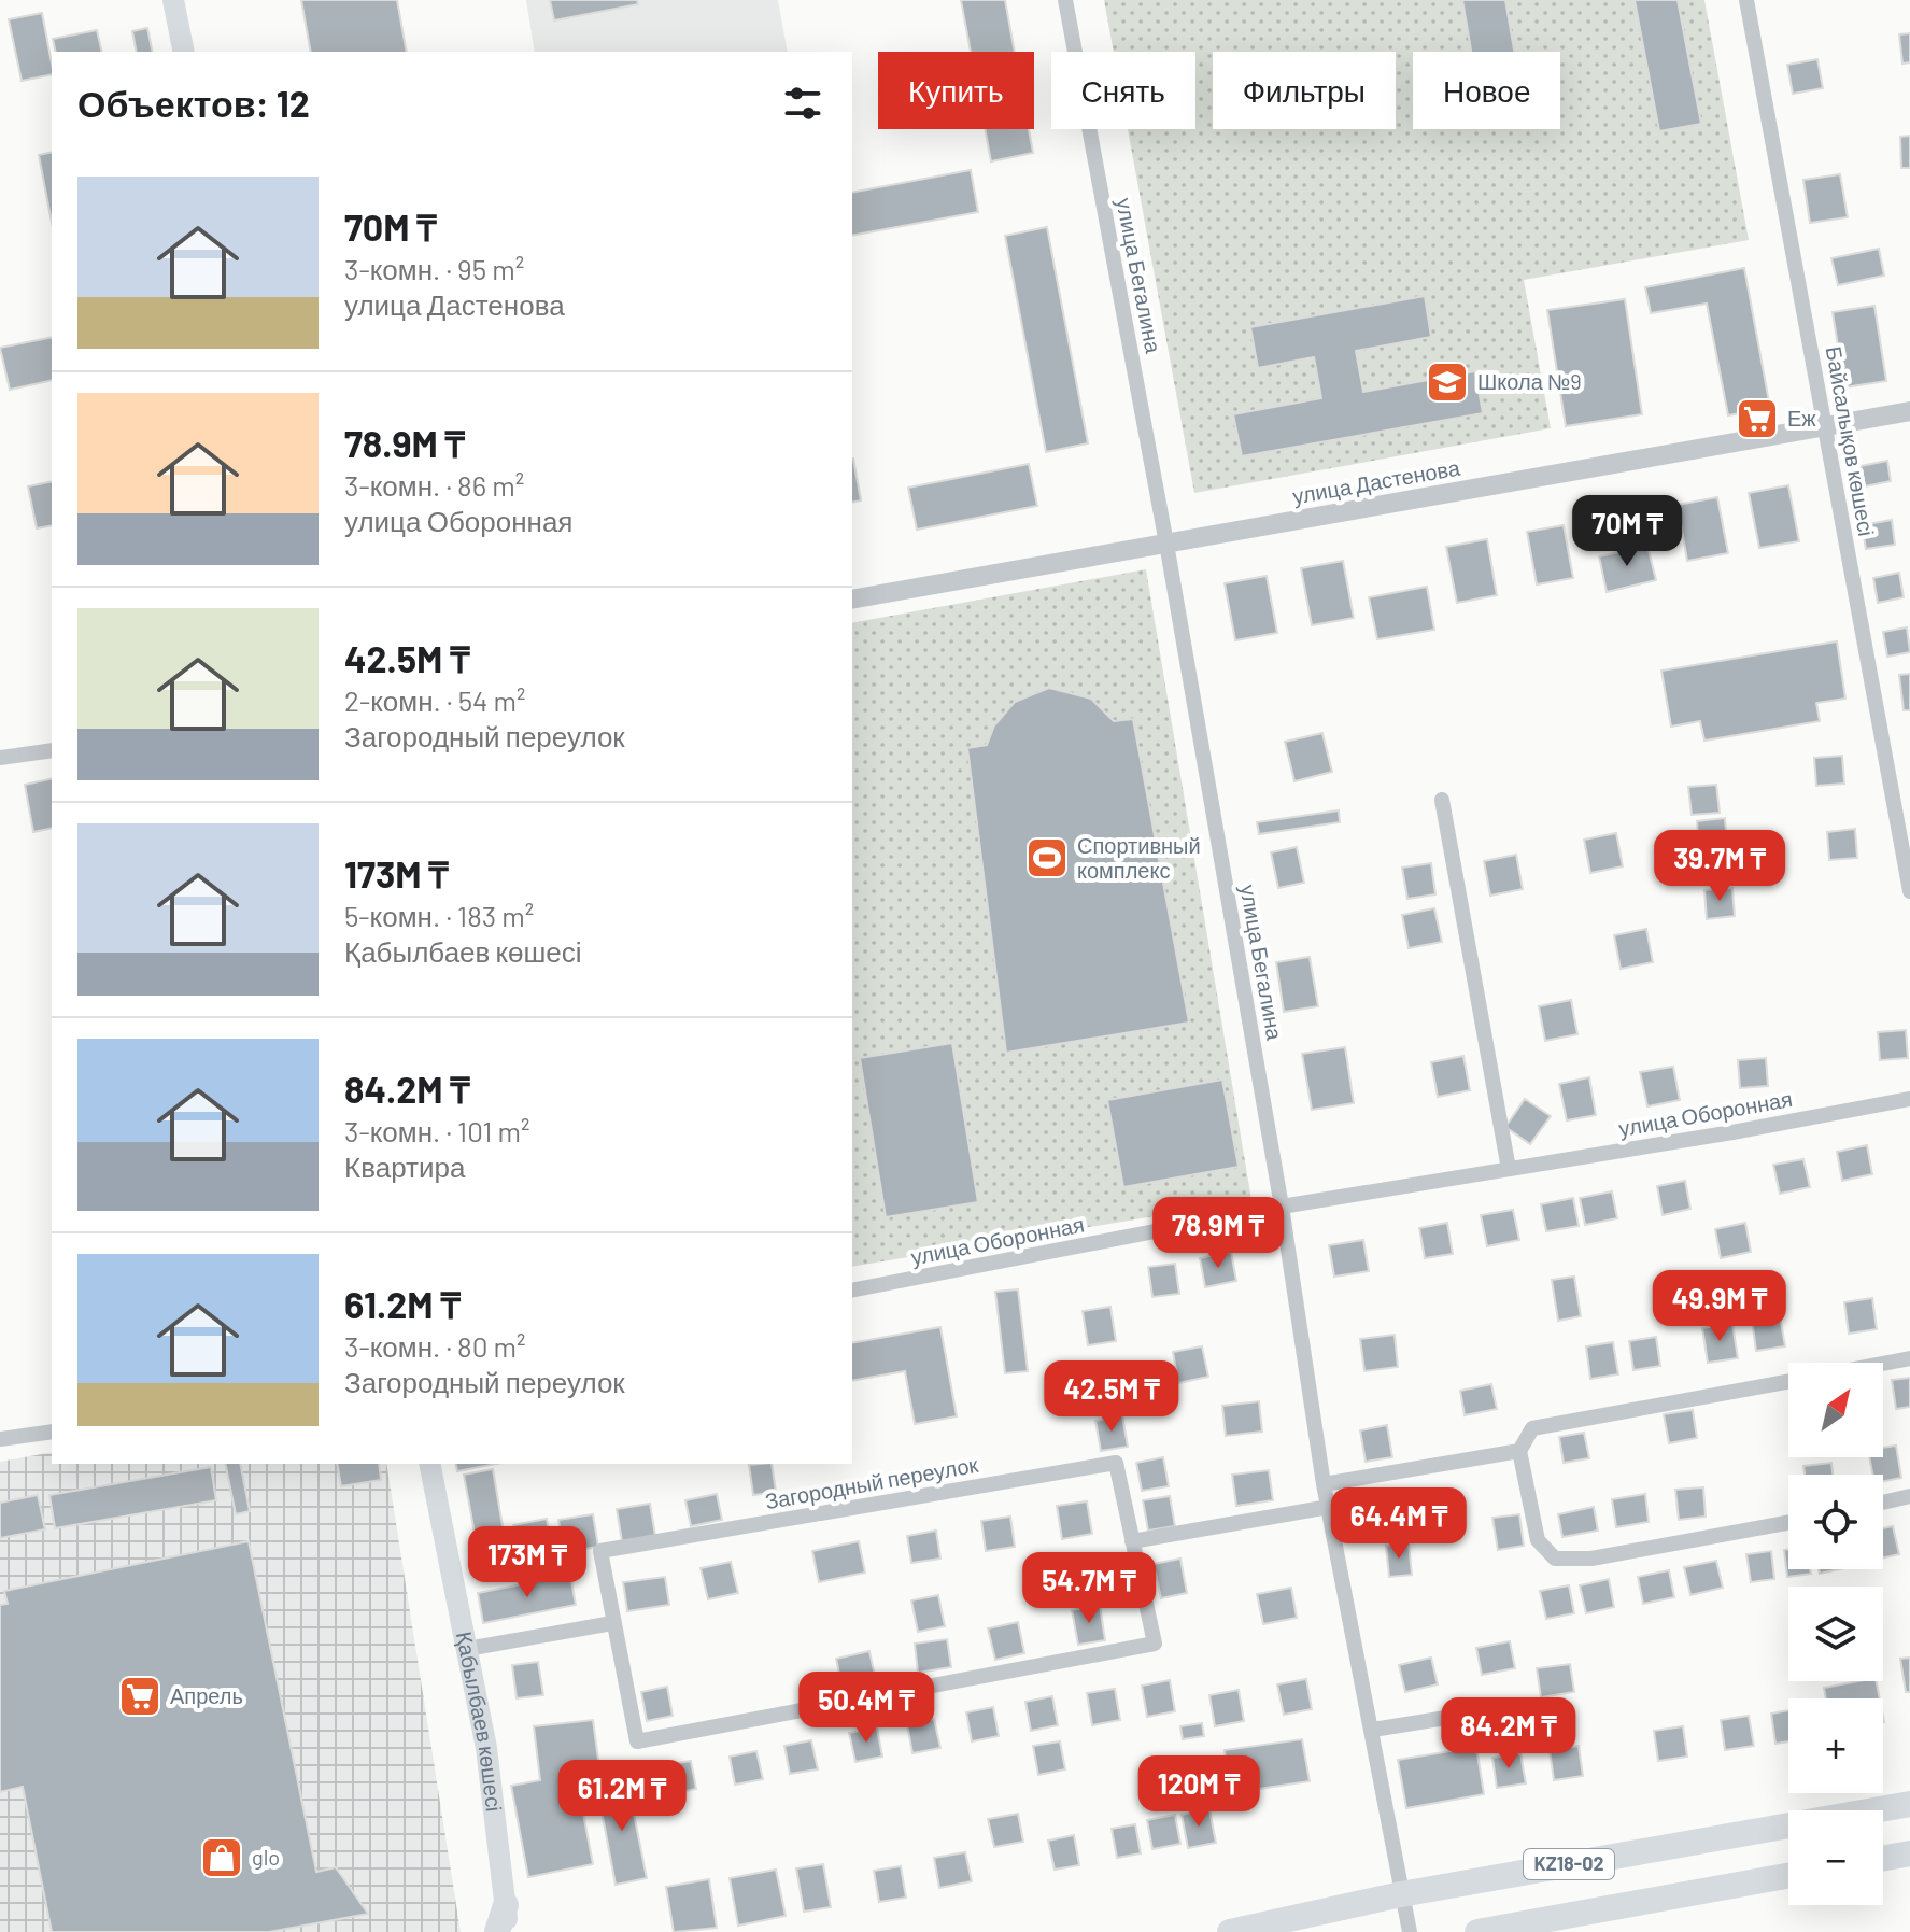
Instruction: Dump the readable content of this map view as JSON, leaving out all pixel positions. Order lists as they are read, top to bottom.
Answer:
{
  "streets": {
    "main road": ["Қабылбаев көшесі", "KZ18-02"],
    "street": [
      "улица Бегалина",
      "Байсалықов көшесі",
      "улица Дастенова",
      "улица Оборонная",
      "Загородный переулок"
    ]
  },
  "crossings": [
    ["улица Бегалина", "улица Дастенова"],
    ["улица Бегалина", "улица Оборонная"],
    ["улица Бегалина", "KZ18-02"],
    ["Байсалықов көшесі", "улица Дастенова"]
  ],
  "places": {
    "school or university": ["Школа №9"],
    "supermarket": ["Еж", "Апрель"],
    "sports": ["Спортивный комплекс"],
    "shop": ["glo"]
  },
  "north": "top right",
  "page": {
    "chip": [
      "Купить",
      "Снять",
      "Фильтры",
      "Новое"
    ],
    "heading": "Объектов: 12",
    "list": [
      {
        "name": "70M ₸",
        "note": "3-комн. · 95 m² · улица Дастенова"
      },
      {
        "name": "78.9M ₸",
        "note": "3-комн. · 86 m² · улица Оборонная"
      },
      {
        "name": "42.5M ₸",
        "note": "2-комн. · 54 m² · Загородный переулок"
      },
      {
        "name": "173M ₸",
        "note": "5-комн. · 183 m² · Қабылбаев көшесі"
      },
      {
        "name": "84.2M ₸",
        "note": "3-комн. · 101 m² · Квартира"
      },
      {
        "name": "61.2M ₸",
        "note": "3-комн. · 80 m² · Загородный переулок"
      }
    ],
    "price": [
      "70M ₸",
      "39.7M ₸",
      "78.9M ₸",
      "49.9M ₸",
      "42.5M ₸",
      "64.4M ₸",
      "173M ₸",
      "54.7M ₸",
      "50.4M ₸",
      "84.2M ₸",
      "120M ₸",
      "61.2M ₸"
    ],
    "map_buttons": ["+", "−"]
  }
}
